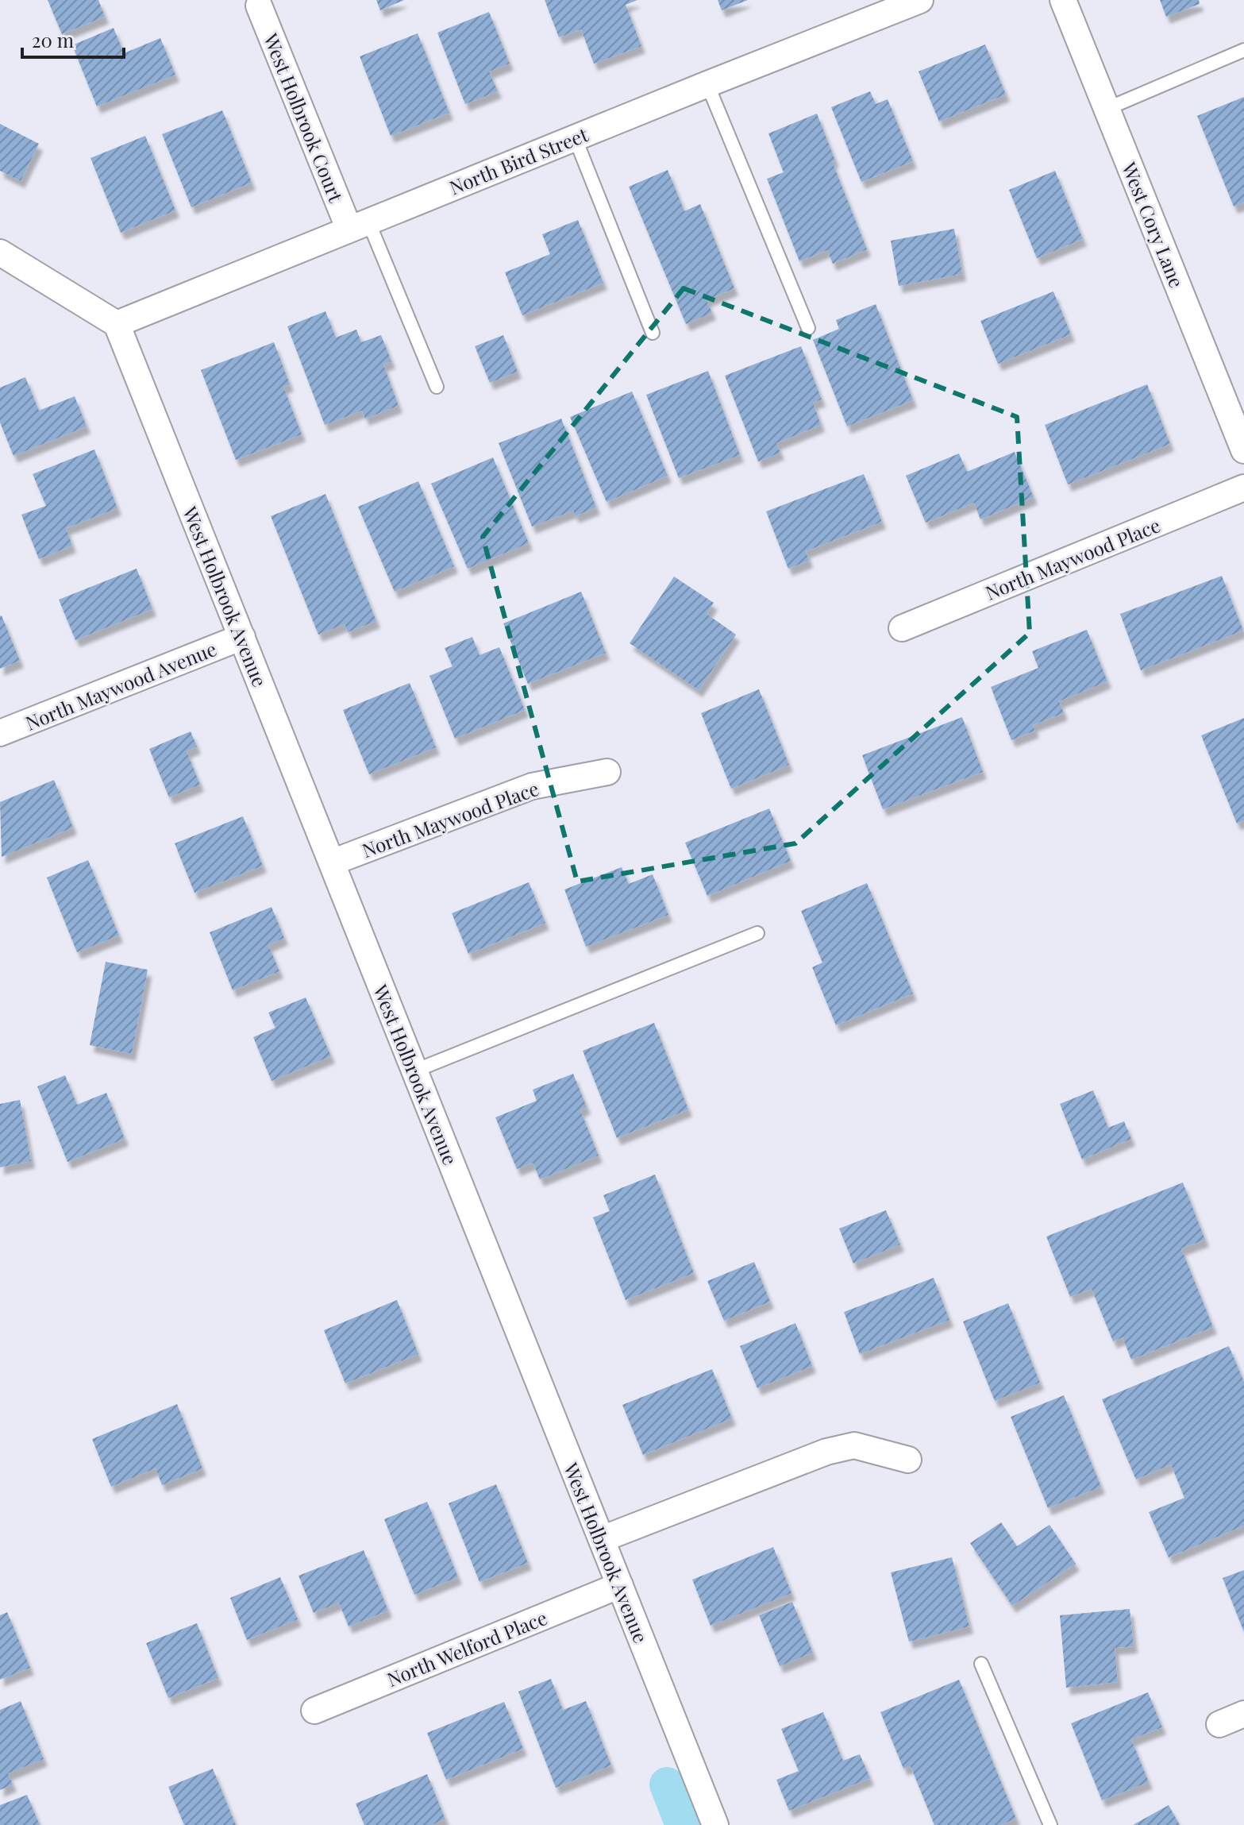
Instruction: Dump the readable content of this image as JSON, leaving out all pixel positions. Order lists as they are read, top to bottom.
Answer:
{
  "streets": {
    "street": [
      "West Holbrook Court",
      "North Bird Street",
      "West Cory Lane",
      "North Maywood Place",
      "West Holbrook Avenue",
      "North Maywood Avenue",
      "North Welford Place"
    ]
  },
  "crossings": [
    ["West Holbrook Court", "North Bird Street"],
    ["North Bird Street", "West Holbrook Avenue"],
    ["North Maywood Place", "West Holbrook Avenue"],
    ["West Holbrook Avenue", "North Maywood Avenue"],
    ["West Holbrook Avenue", "North Welford Place"]
  ],
  "scale_bar": "20 m"
}
